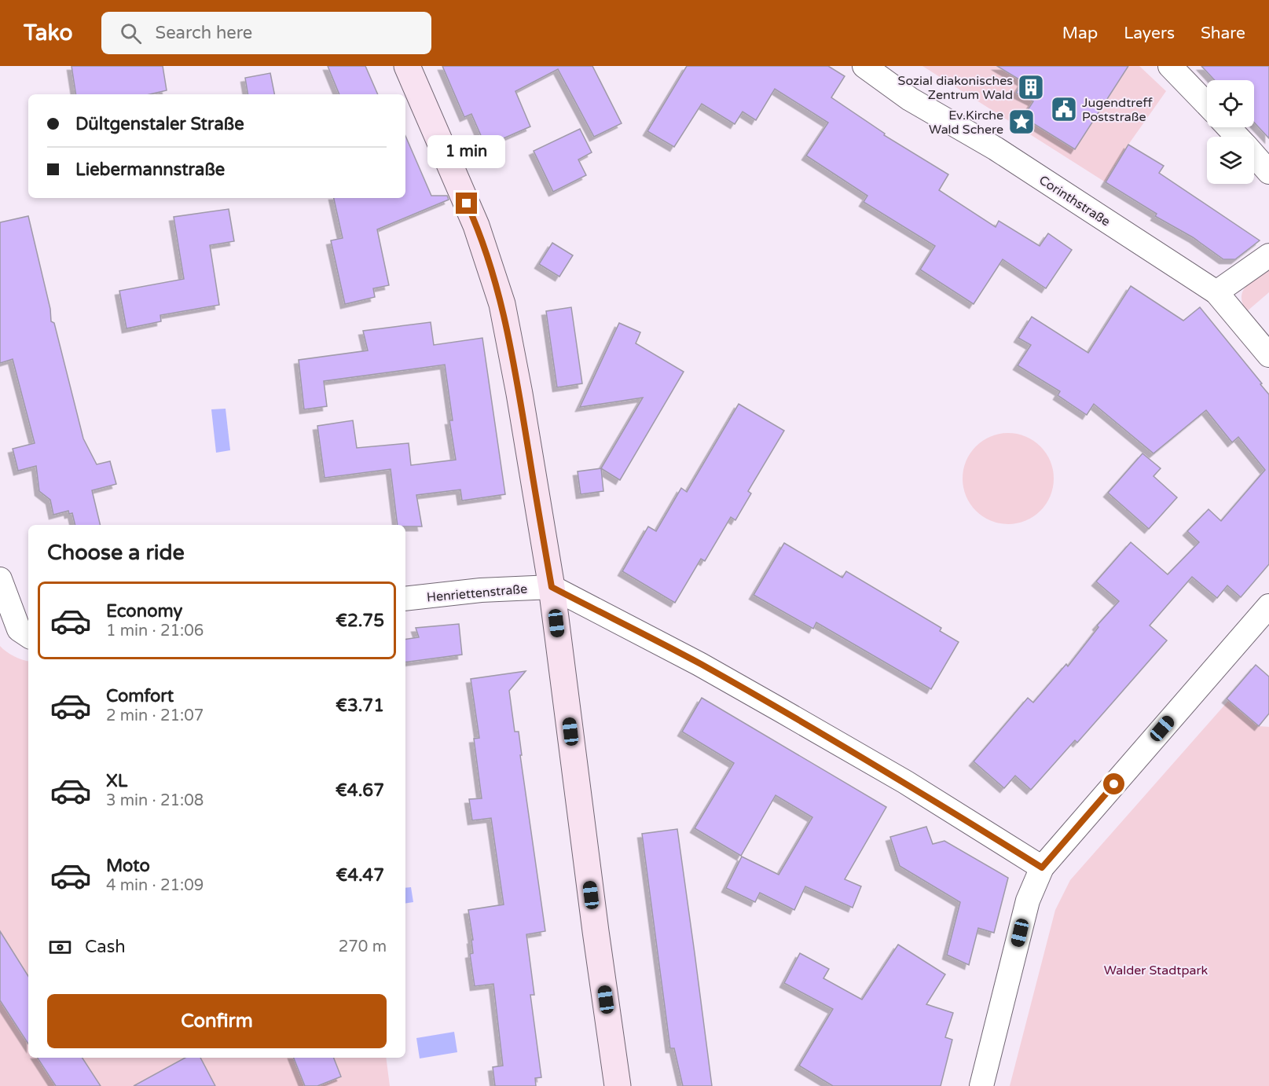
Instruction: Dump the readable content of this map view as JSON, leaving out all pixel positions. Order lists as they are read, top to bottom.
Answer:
{
  "streets": {
    "street": ["Corinthstraße", "Henriettenstraße"]
  },
  "parks": ["Walder Stadtpark"],
  "places": {
    "building": ["Sozial diakonisches Zentrum Wald"],
    "public building": ["Jugendtreff Poststraße"],
    "place": ["Ev.Kirche Wald Schere"]
  },
  "page": {
    "header": "Tako",
    "search": "Search here",
    "nav": ["Map", "Layers", "Share"],
    "banner": ["Dültgenstaler Straße", "Liebermannstraße"],
    "bubble": "1 min",
    "heading": "Choose a ride",
    "list": [
      {
        "name": "Economy",
        "note": "1 min · 21:06",
        "value": "€2.75"
      },
      {
        "name": "Comfort",
        "note": "2 min · 21:07",
        "value": "€3.71"
      },
      {
        "name": "XL",
        "note": "3 min · 21:08",
        "value": "€4.67"
      },
      {
        "name": "Moto",
        "note": "4 min · 21:09",
        "value": "€4.47"
      }
    ],
    "pay": ["Cash", "270 m"],
    "buttons": "Confirm"
  }
}
